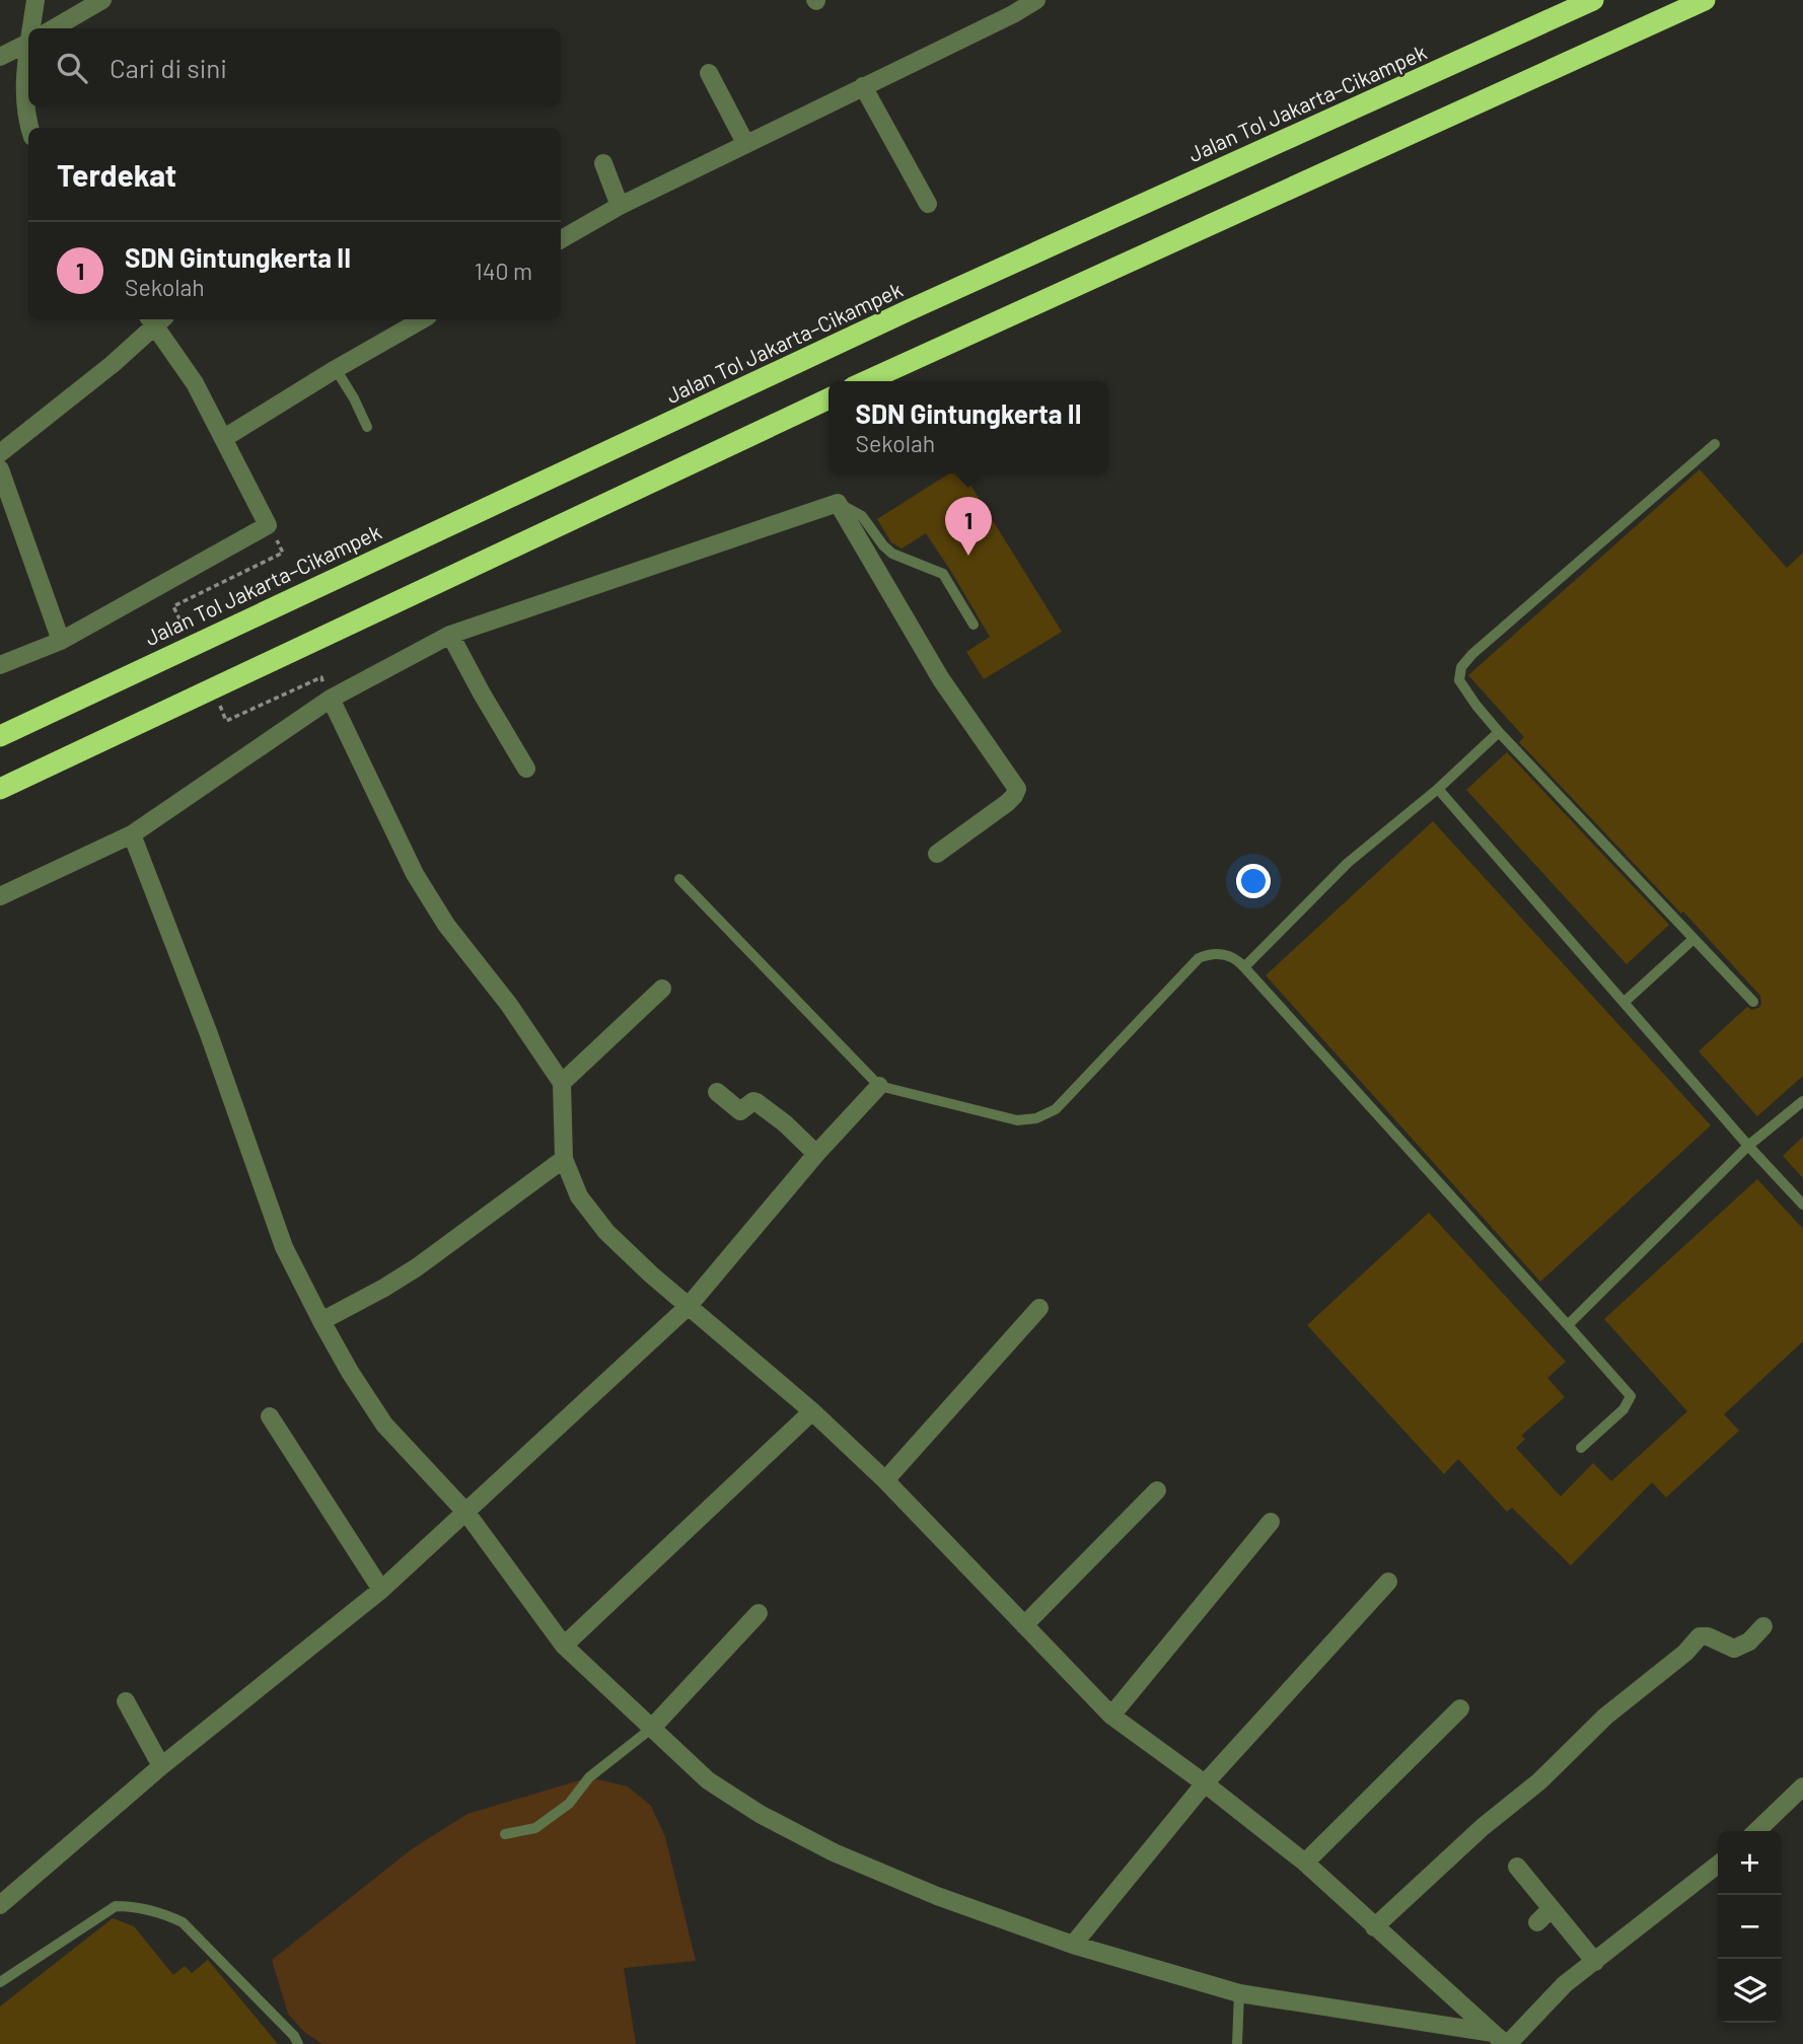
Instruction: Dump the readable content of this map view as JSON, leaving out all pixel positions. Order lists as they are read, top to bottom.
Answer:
{
  "streets": {
    "highway": ["Jalan Tol Jakarta–Cikampek"]
  },
  "page": {
    "search": "Cari di sini",
    "heading": "Terdekat",
    "list": [
      {
        "mark": "1",
        "name": "SDN Gintungkerta II",
        "note": "Sekolah",
        "value": "140 m"
      }
    ],
    "popup": ["SDN Gintungkerta II", "Sekolah"],
    "pins": "1",
    "map_buttons": ["+", "−"]
  }
}
